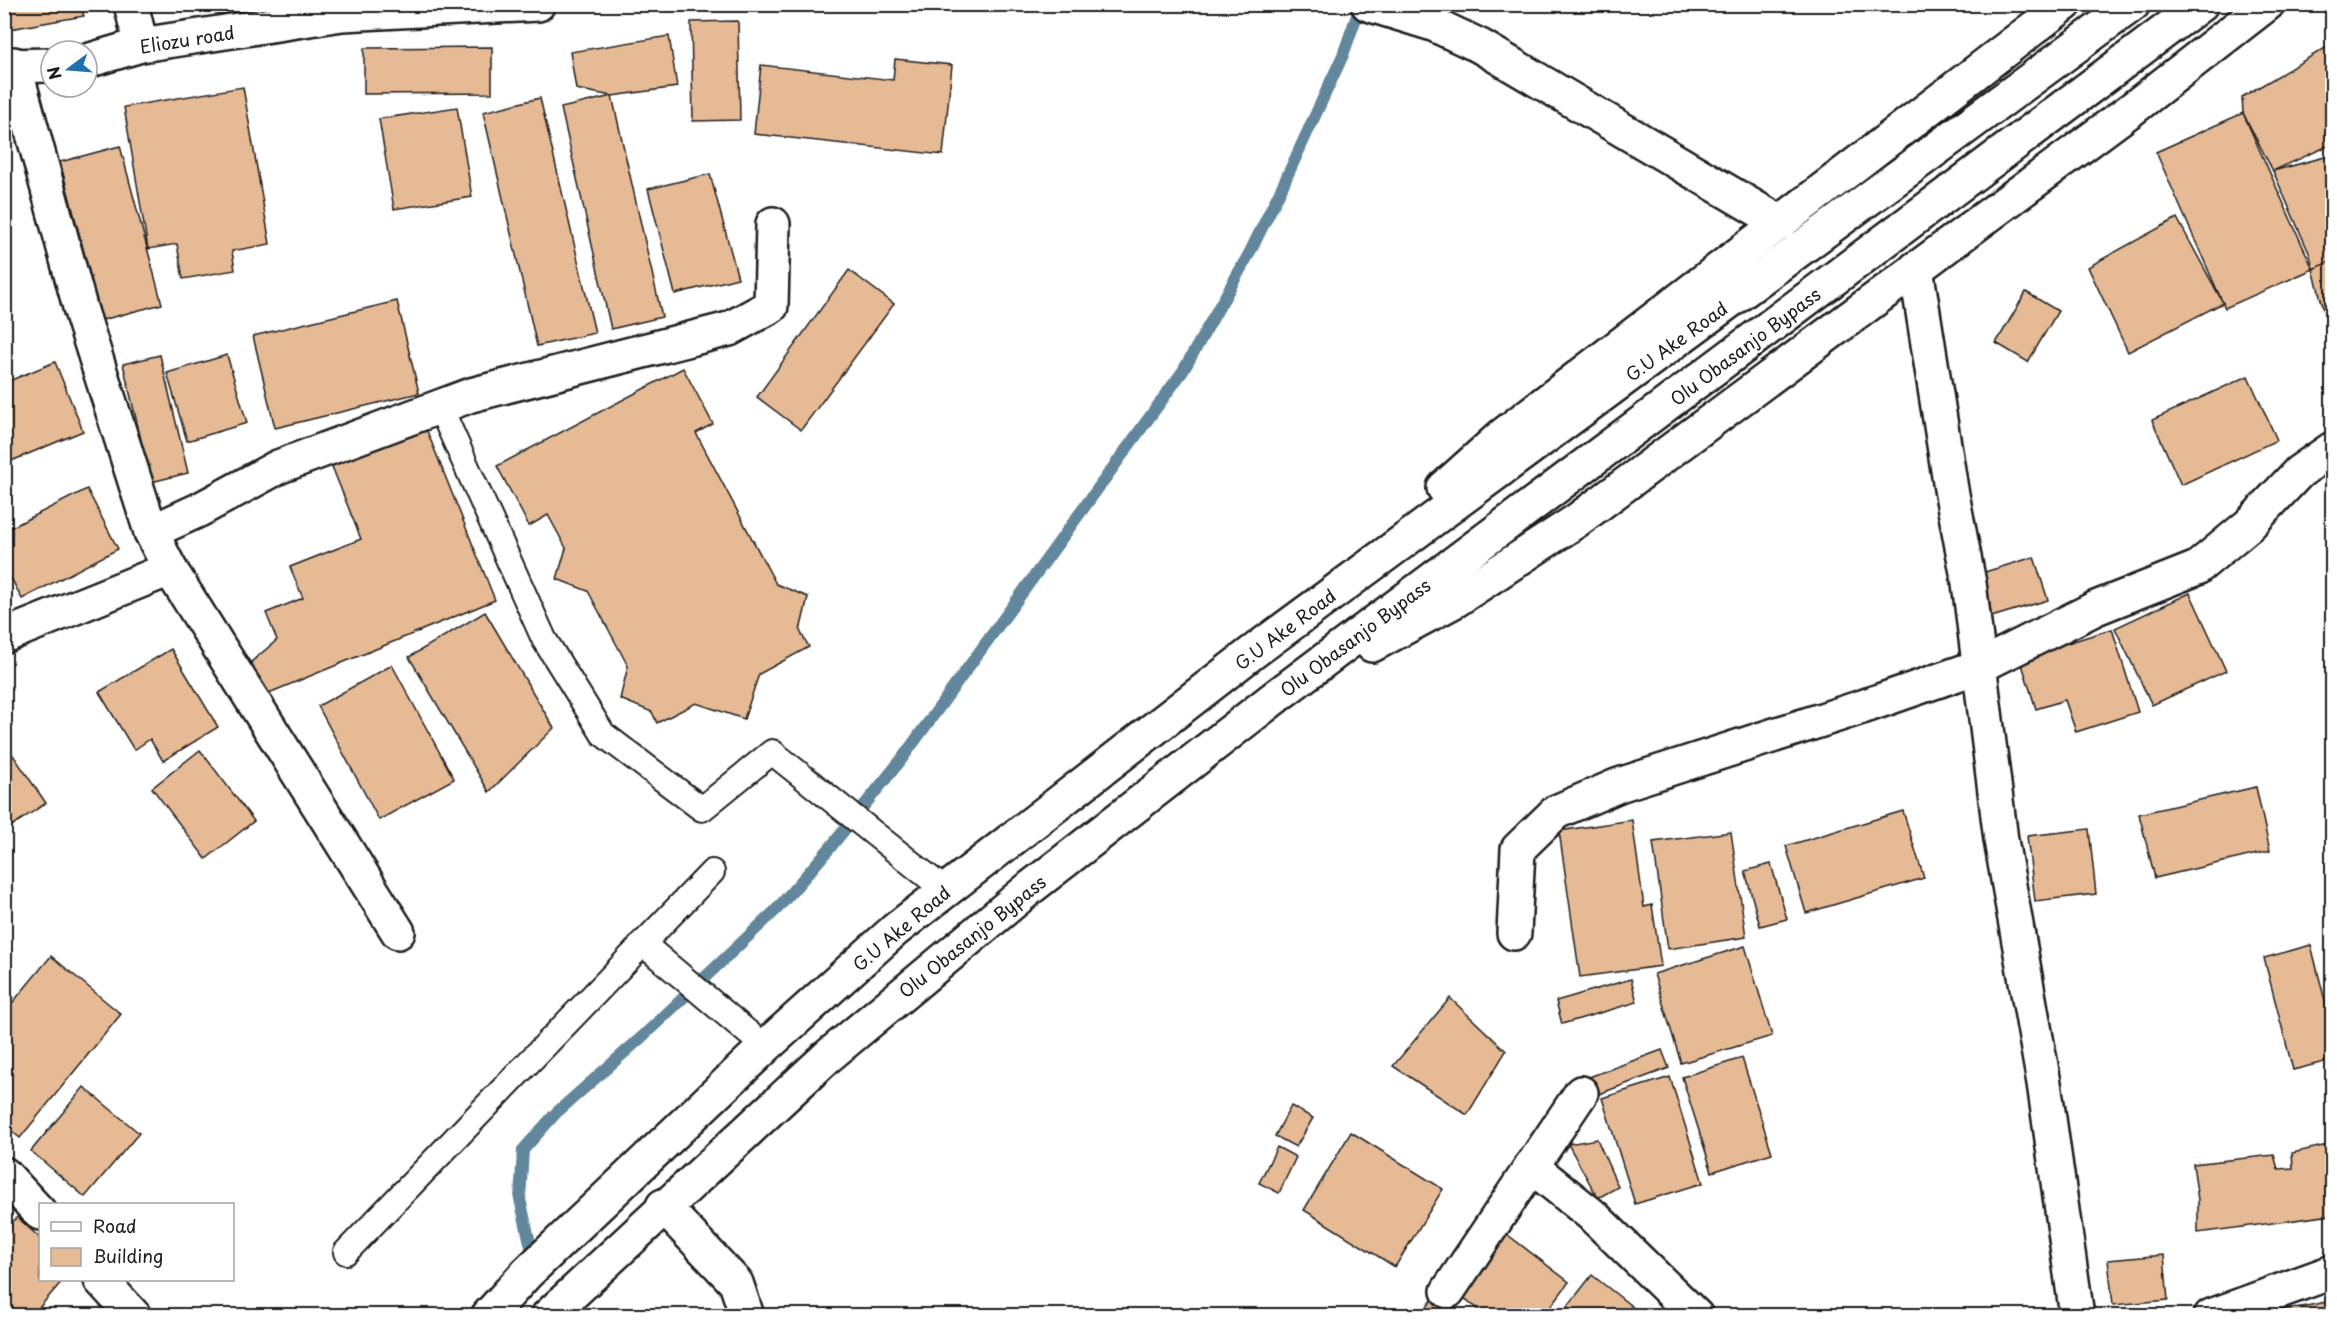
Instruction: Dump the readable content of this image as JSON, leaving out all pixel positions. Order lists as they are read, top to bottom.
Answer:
{
  "streets": {
    "main road": ["Eliozu road", "G.U Ake Road", "Olu Obasanjo Bypass"]
  },
  "legend": ["Road", "Building"],
  "north": "left"
}
